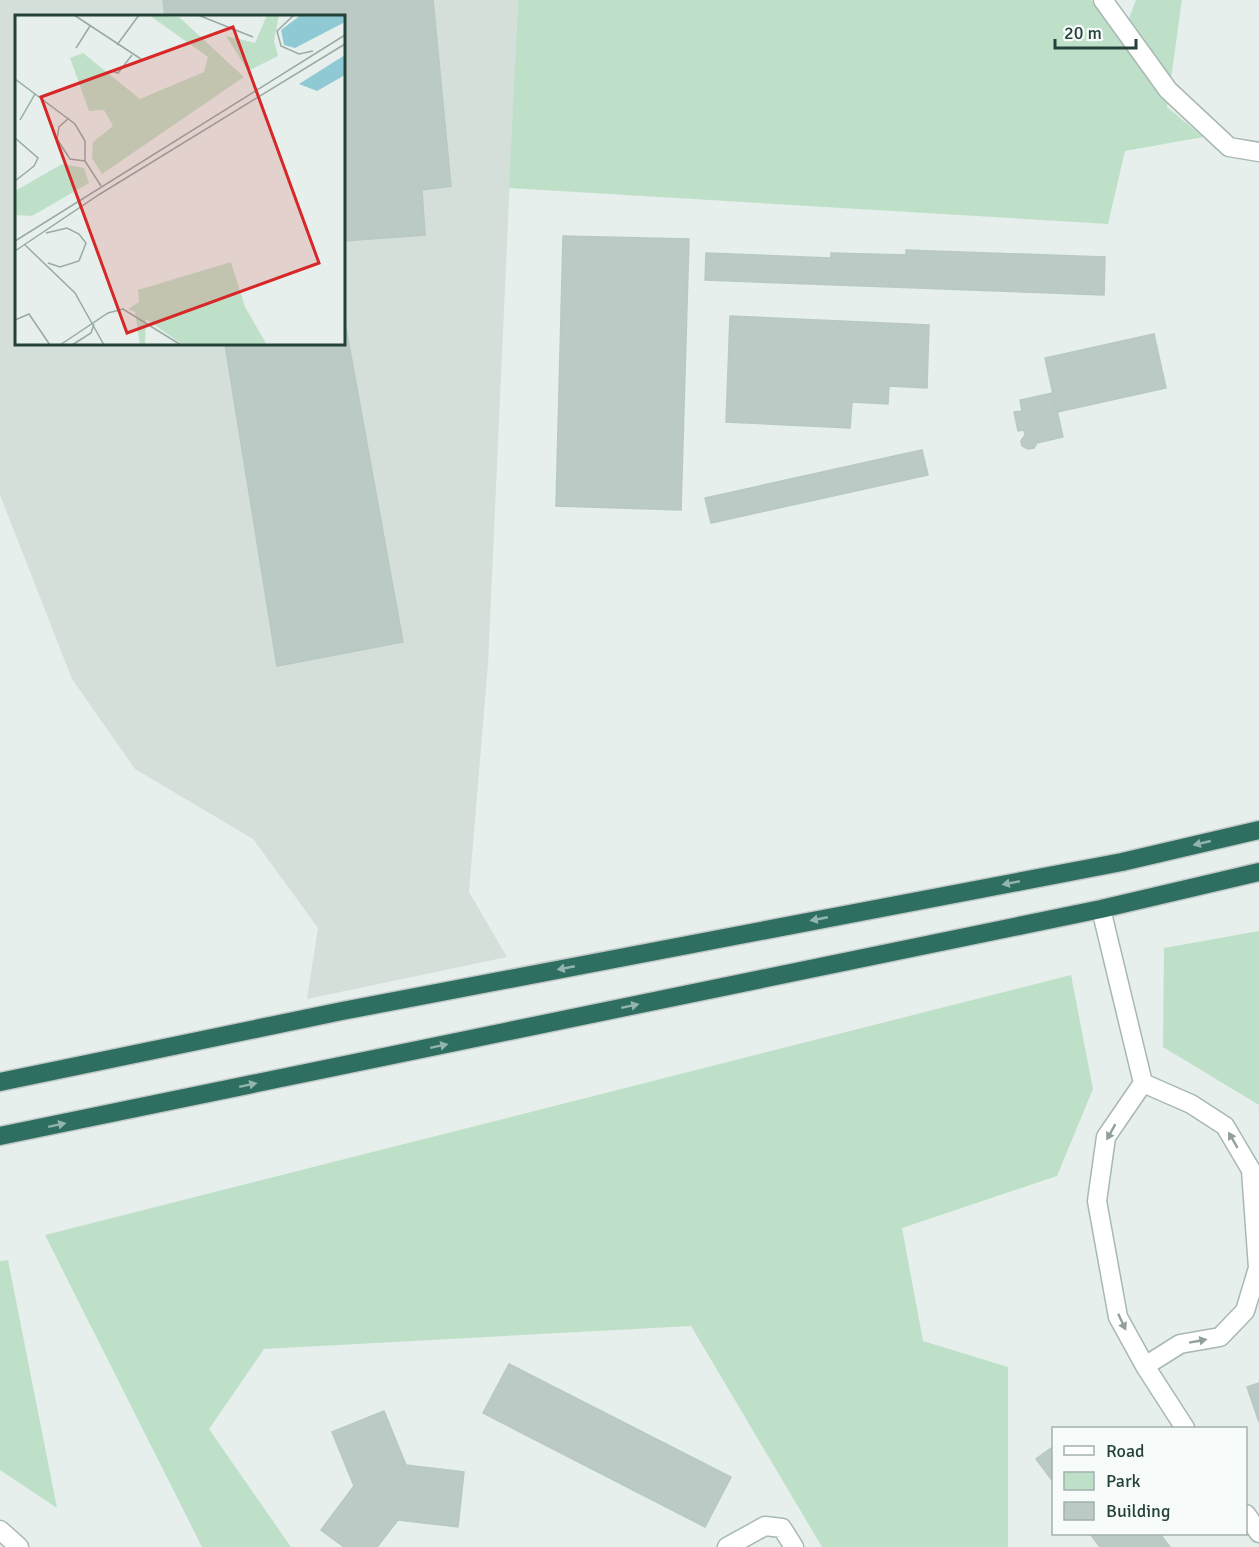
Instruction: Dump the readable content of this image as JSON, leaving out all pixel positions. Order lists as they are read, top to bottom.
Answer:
{
  "legend": ["Road", "Park", "Building"],
  "scale_bar": "20 m"
}
